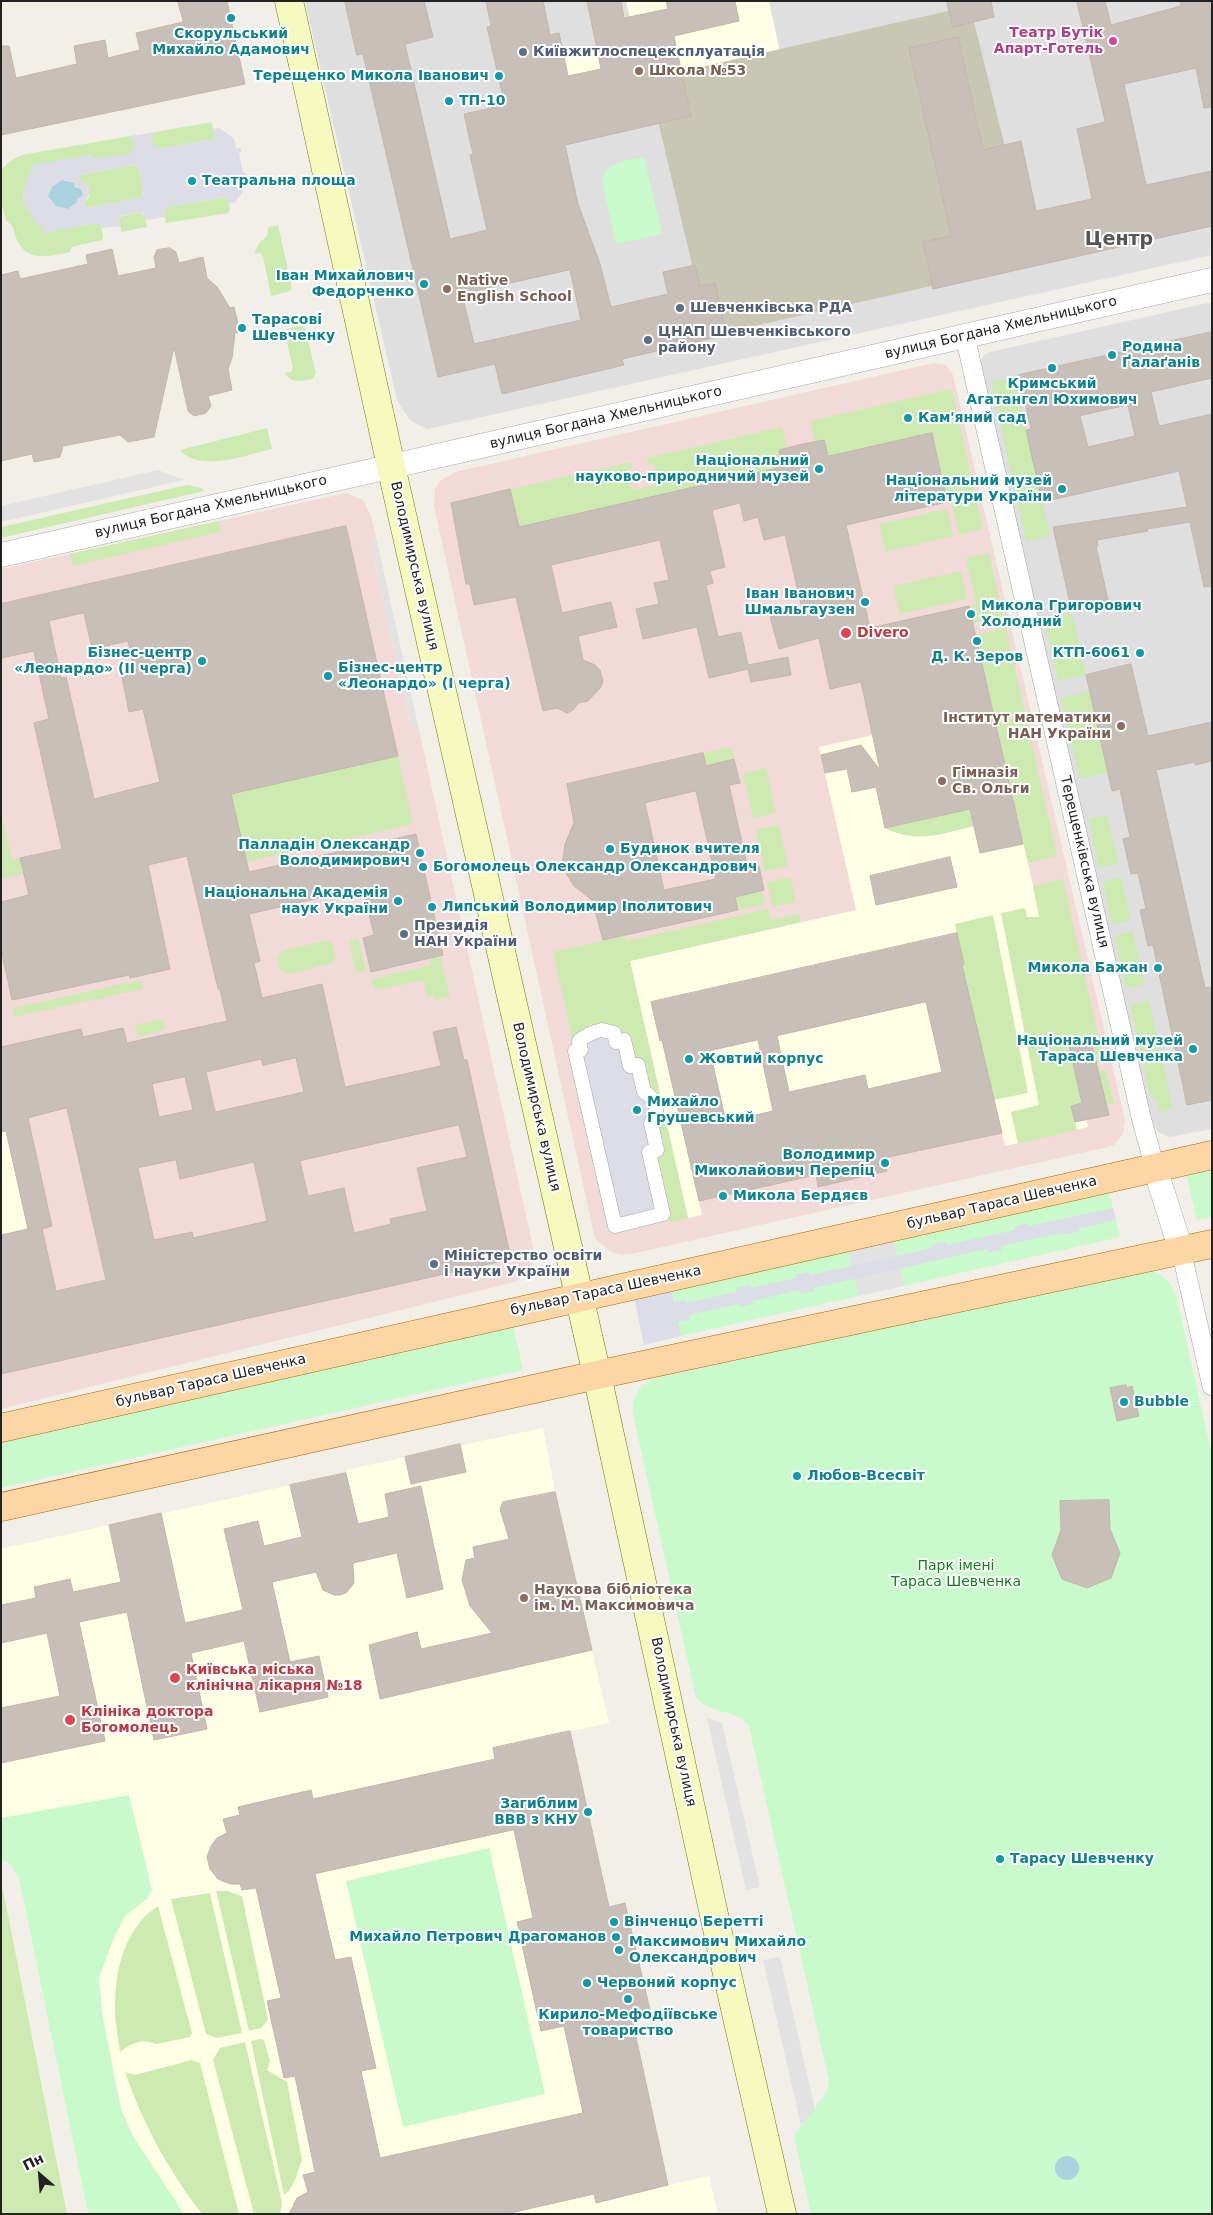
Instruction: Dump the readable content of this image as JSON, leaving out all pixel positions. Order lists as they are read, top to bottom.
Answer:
{
  "streets": {
    "main road": ["Володимирська вулиця", "бульвар Тараса Шевченка"],
    "street": ["вулиця Богдана Хмельницького", "Терещенківська вулиця"]
  },
  "crossings": [
    ["вулиця Богдана Хмельницького", "Володимирська вулиця"],
    ["вулиця Богдана Хмельницького", "Терещенківська вулиця"],
    ["Володимирська вулиця", "бульвар Тараса Шевченка"],
    ["Терещенківська вулиця", "бульвар Тараса Шевченка"]
  ],
  "districts": ["Центр"],
  "parks": ["Парк імені Тараса Шевченка"],
  "places": [
    "Скорульський Михайло Адамович",
    "Театр Бутік Апарт-Готель",
    "Київжитлоспецексплуатація",
    "Школа №53",
    "Терещенко Микола Іванович",
    "ТП-10",
    "Театральна площа",
    "Іван Михайлович Федорченко",
    "Native English School",
    "Шевченківська РДА",
    "Тарасові Шевченку",
    "ЦНАП Шевченківського району",
    "Родина Ґалаґанів",
    "Кримський Агатангел Юхимович",
    "Кам'яний сад",
    "Національний науково-природничий музей",
    "Національний музей літератури України",
    "Іван Іванович Шмальгаузен",
    "Микола Григорович Холодний",
    "Divero",
    "Д. К. Зеров",
    "КТП-6061",
    "Бізнес-центр «Леонардо» (II черга)",
    "Бізнес-центр «Леонардо» (I черга)",
    "Інститут математики НАН України",
    "Гімназія Св. Ольги",
    "Будинок вчителя",
    "Палладін Олександр Володимирович",
    "Богомолець Олександр Олександрович",
    "Національна Академія наук України",
    "Липський Володимир Іполитович",
    "Президія НАН України",
    "Микола Бажан",
    "Національний музей Тараса Шевченка",
    "Жовтий корпус",
    "Михайло Грушевський",
    "Володимир Миколайович Перепіц",
    "Микола Бердяєв",
    "Міністерство освіти і науки України",
    "Bubble",
    "Любов-Всесвіт",
    "Наукова бібліотека ім. М. Максимовича",
    "Київська міська клінічна лікарня №18",
    "Клініка доктора Богомолець",
    "Загиблим ВВВ з КНУ",
    "Тарасу Шевченку",
    "Вінченцо Беретті",
    "Михайло Петрович Драгоманов",
    "Максимович Михайло Олександрович",
    "Червоний корпус",
    "Кирило-Мефодіївське товариство"
  ],
  "north": "top left"
}
